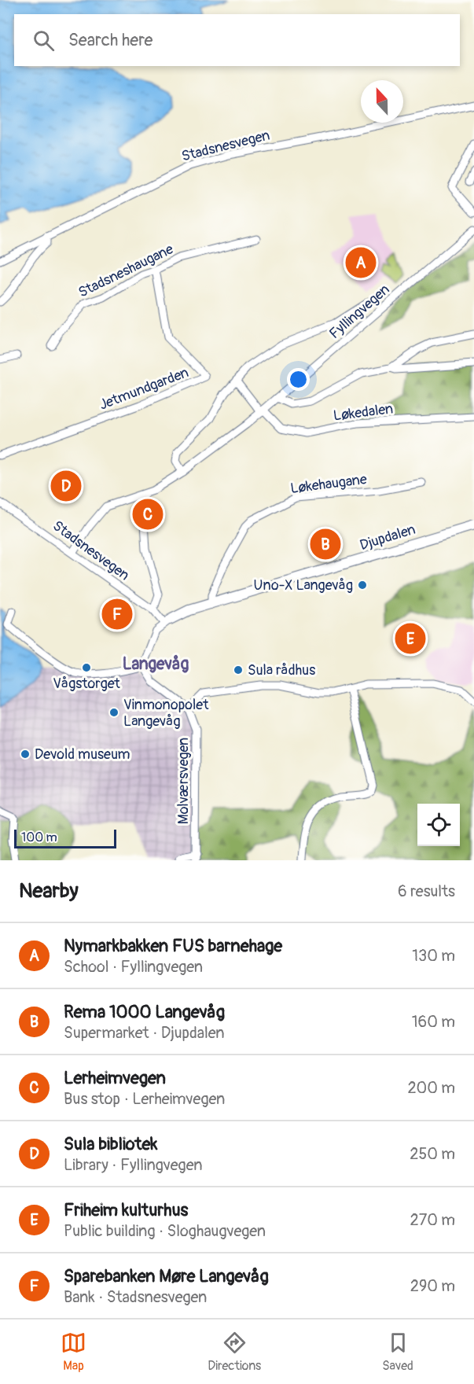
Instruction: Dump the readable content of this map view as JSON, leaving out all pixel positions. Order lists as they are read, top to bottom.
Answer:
{
  "streets": {
    "main road": ["Djupdalen"],
    "street": [
      "Stadsnesvegen",
      "Stadsneshaugane",
      "Fyllingvegen",
      "Jetmundgarden",
      "Løkedalen",
      "Løkehaugane",
      "Molværsvegen"
    ]
  },
  "crossings": [
    ["Stadsnesvegen", "Fyllingvegen"],
    ["Stadsnesvegen", "Djupdalen"],
    ["Stadsneshaugane", "Jetmundgarden"],
    ["Fyllingvegen", "Løkedalen"],
    ["Løkehaugane", "Djupdalen"]
  ],
  "districts": ["Langevåg"],
  "places": [
    "Uno-X Langevåg",
    "Vågstorget",
    "Sula rådhus",
    "Vinmonopolet Langevåg",
    "Devold museum"
  ],
  "scale_bar": "100 m",
  "north": "top",
  "page": {
    "search": "Search here",
    "pins": [
      "A",
      "D",
      "C",
      "B",
      "F",
      "E"
    ],
    "scale": "100 m",
    "heading": ["Nearby", "6 results"],
    "list": [
      {
        "mark": "A",
        "name": "Nymarkbakken FUS barnehage",
        "note": "School · Fyllingvegen",
        "value": "130 m"
      },
      {
        "mark": "B",
        "name": "Rema 1000 Langevåg",
        "note": "Supermarket · Djupdalen",
        "value": "160 m"
      },
      {
        "mark": "C",
        "name": "Lerheimvegen",
        "note": "Bus stop · Lerheimvegen",
        "value": "200 m"
      },
      {
        "mark": "D",
        "name": "Sula bibliotek",
        "note": "Library · Fyllingvegen",
        "value": "250 m"
      },
      {
        "mark": "E",
        "name": "Friheim kulturhus",
        "note": "Public building · Sloghaugvegen",
        "value": "270 m"
      },
      {
        "mark": "F",
        "name": "Sparebanken Møre Langevåg",
        "note": "Bank · Stadsnesvegen",
        "value": "290 m"
      }
    ],
    "nav": ["Map", "Directions", "Saved"]
  }
}
